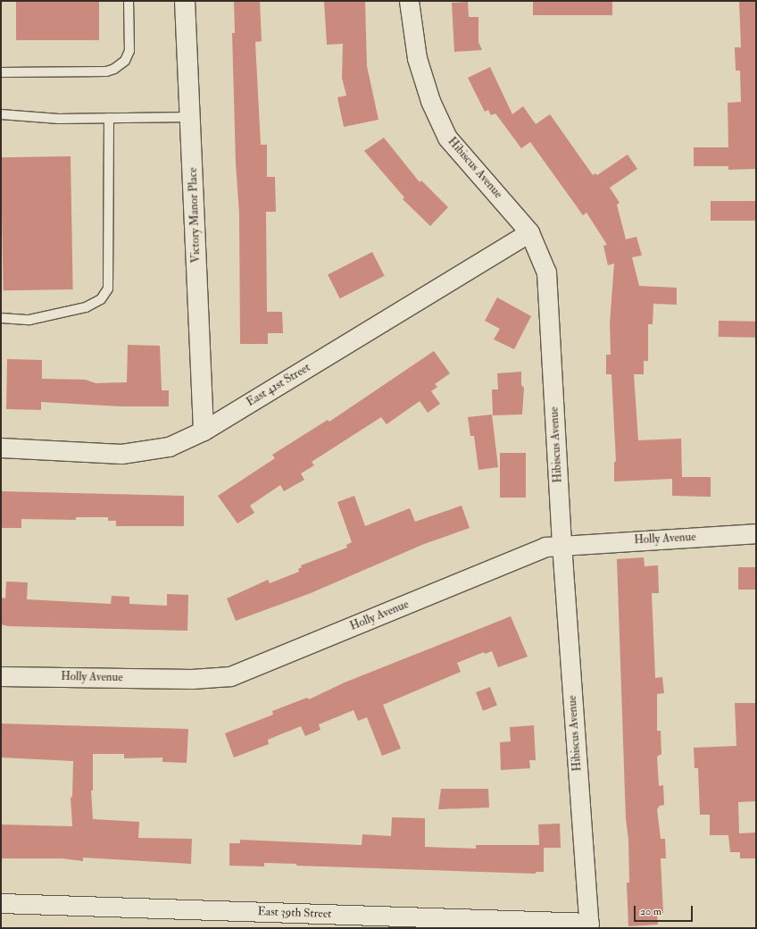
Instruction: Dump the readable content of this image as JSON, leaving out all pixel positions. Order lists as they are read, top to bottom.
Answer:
{
  "streets": {
    "street": [
      "Hibiscus Avenue",
      "Victory Manor Place",
      "East 41st Street",
      "Holly Avenue",
      "East 39th Street"
    ]
  },
  "crossings": [
    ["Hibiscus Avenue", "East 41st Street"],
    ["Hibiscus Avenue", "Holly Avenue"],
    ["Hibiscus Avenue", "East 39th Street"],
    ["Victory Manor Place", "East 41st Street"]
  ],
  "scale_bar": "20 m"
}
